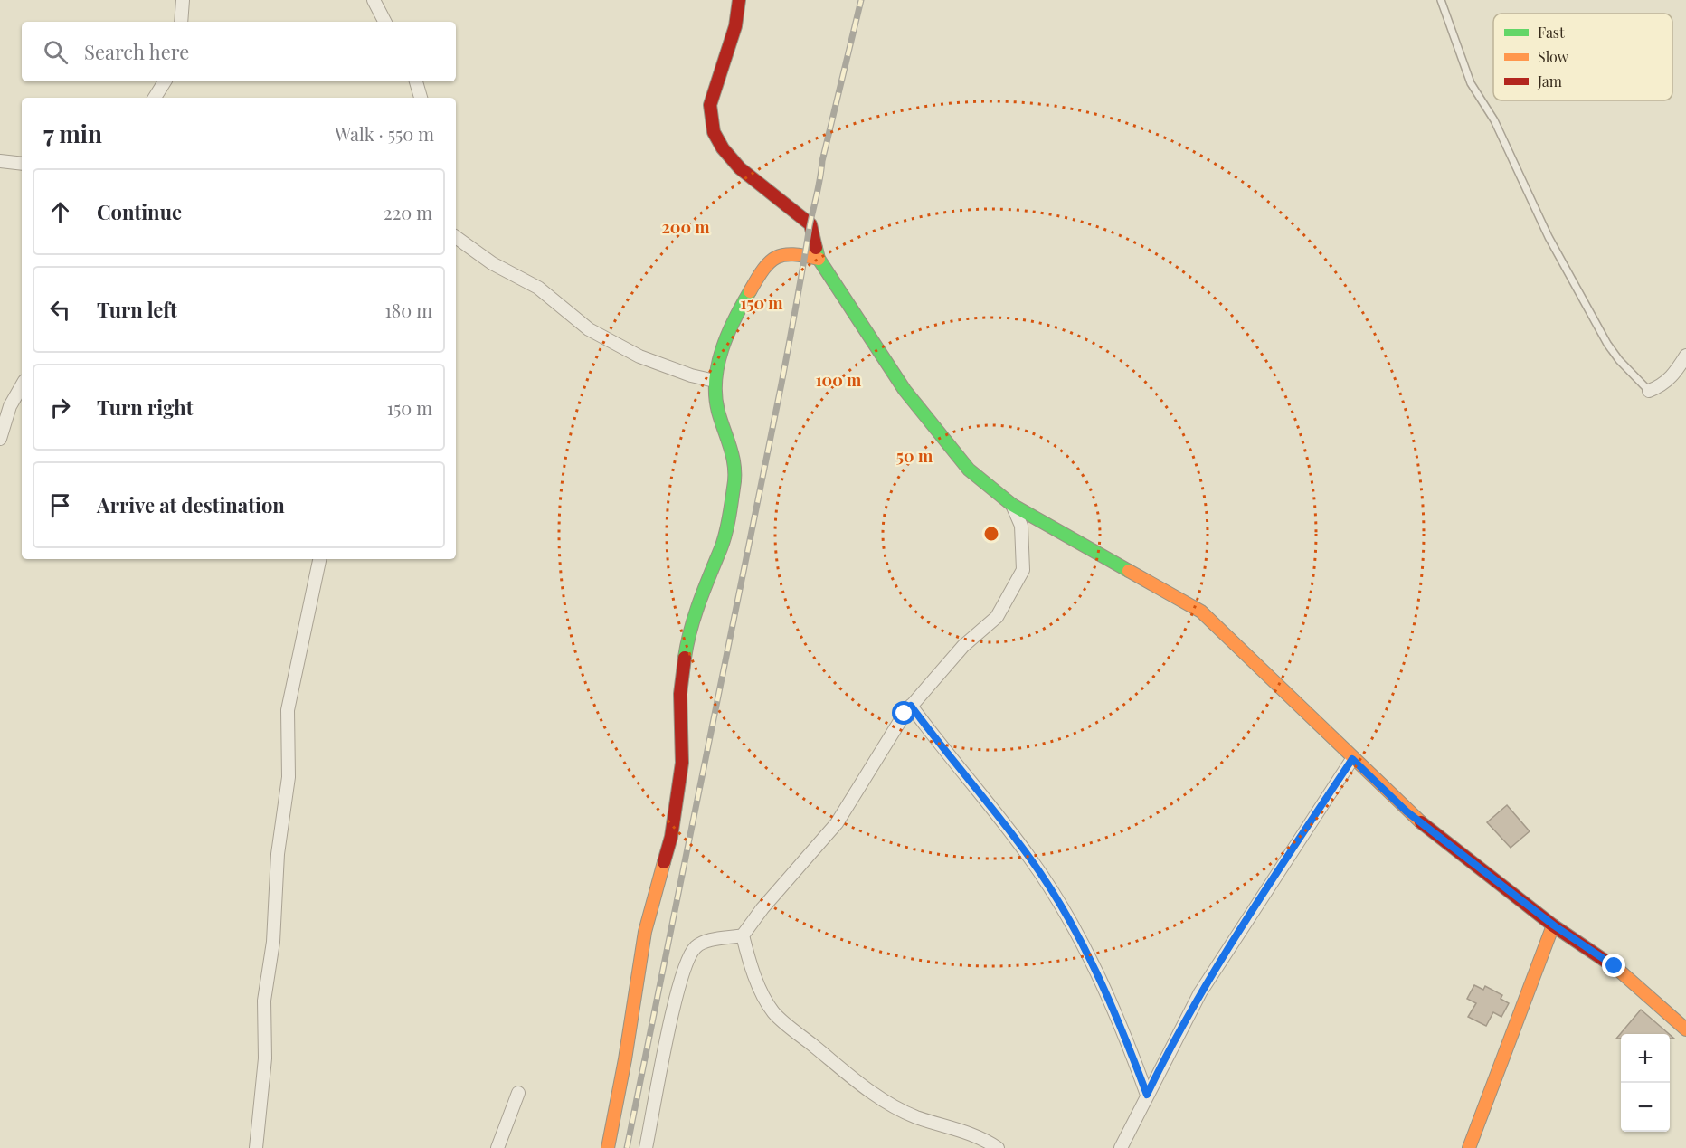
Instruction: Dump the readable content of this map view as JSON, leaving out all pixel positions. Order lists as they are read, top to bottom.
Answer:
{
  "legend": ["Fast", "Slow", "Jam"],
  "page": {
    "search": "Search here",
    "heading": ["7 min", "Walk · 550 m"],
    "list": [
      ["Continue", "220 m"],
      ["Turn left", "180 m"],
      ["Turn right", "150 m"],
      "Arrive at destination"
    ],
    "map_buttons": ["+", "−"]
  },
  "rings": [
    "200 m",
    "150 m",
    "100 m",
    "50 m"
  ]
}
